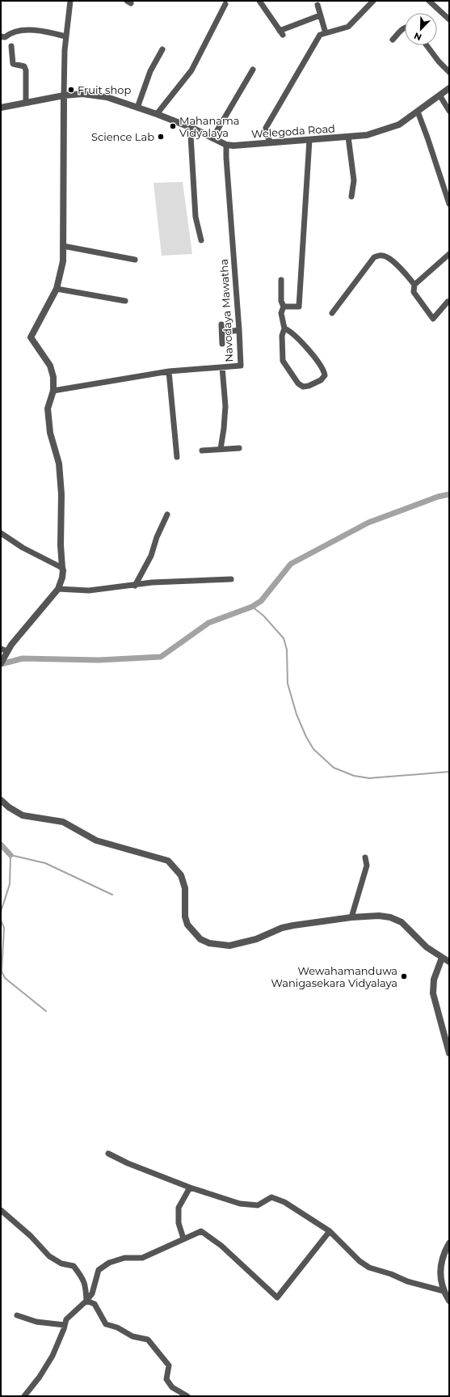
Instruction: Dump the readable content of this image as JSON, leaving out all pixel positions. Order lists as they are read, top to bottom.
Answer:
{
  "streets": {
    "street": ["Welegoda Road", "Navodaya Mawatha"]
  },
  "crossings": [
    ["Welegoda Road", "Navodaya Mawatha"]
  ],
  "places": [
    "Fruit shop",
    "Mahanama Vidyalaya",
    "Science Lab",
    "Wewahamanduwa Wanigasekara Vidyalaya"
  ],
  "north": "bottom left"
}
